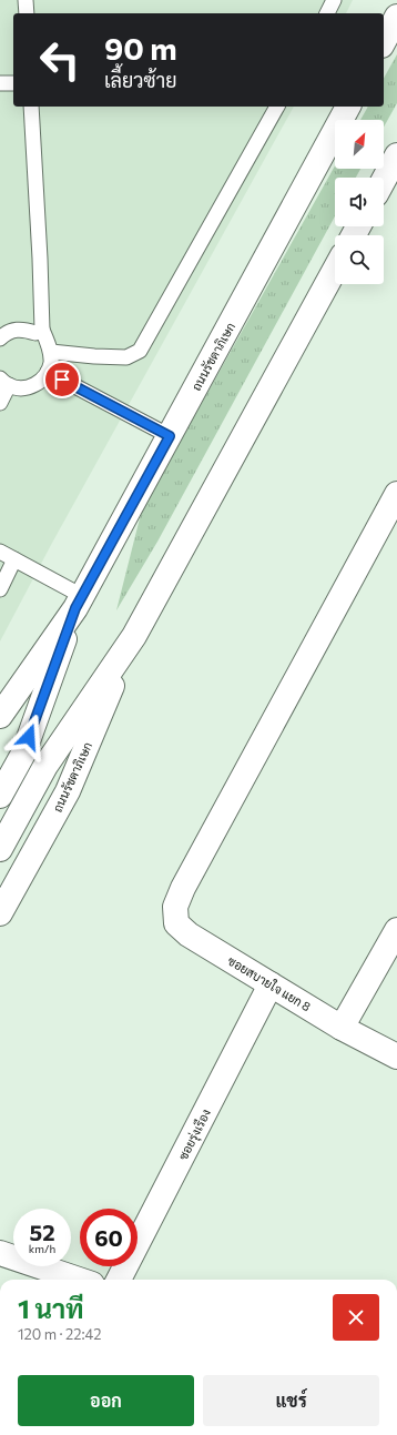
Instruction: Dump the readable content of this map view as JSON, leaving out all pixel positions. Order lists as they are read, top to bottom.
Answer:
{
  "streets": {
    "main road": ["ถนนรัชดาภิเษก", "ซอยสบายใจ แยก 8", "ซอยรุ่งเรือง"]
  },
  "crossings": [
    ["ซอยสบายใจ แยก 8", "ซอยรุ่งเรือง"]
  ],
  "north": "top right",
  "page": {
    "turn": ["90 m", "เลี้ยวซ้าย"],
    "speed": "52 km/h",
    "limit": "60",
    "heading": ["1 นาที", "120 m · 22:42"],
    "buttons": ["ออก", "แชร์"]
  }
}
